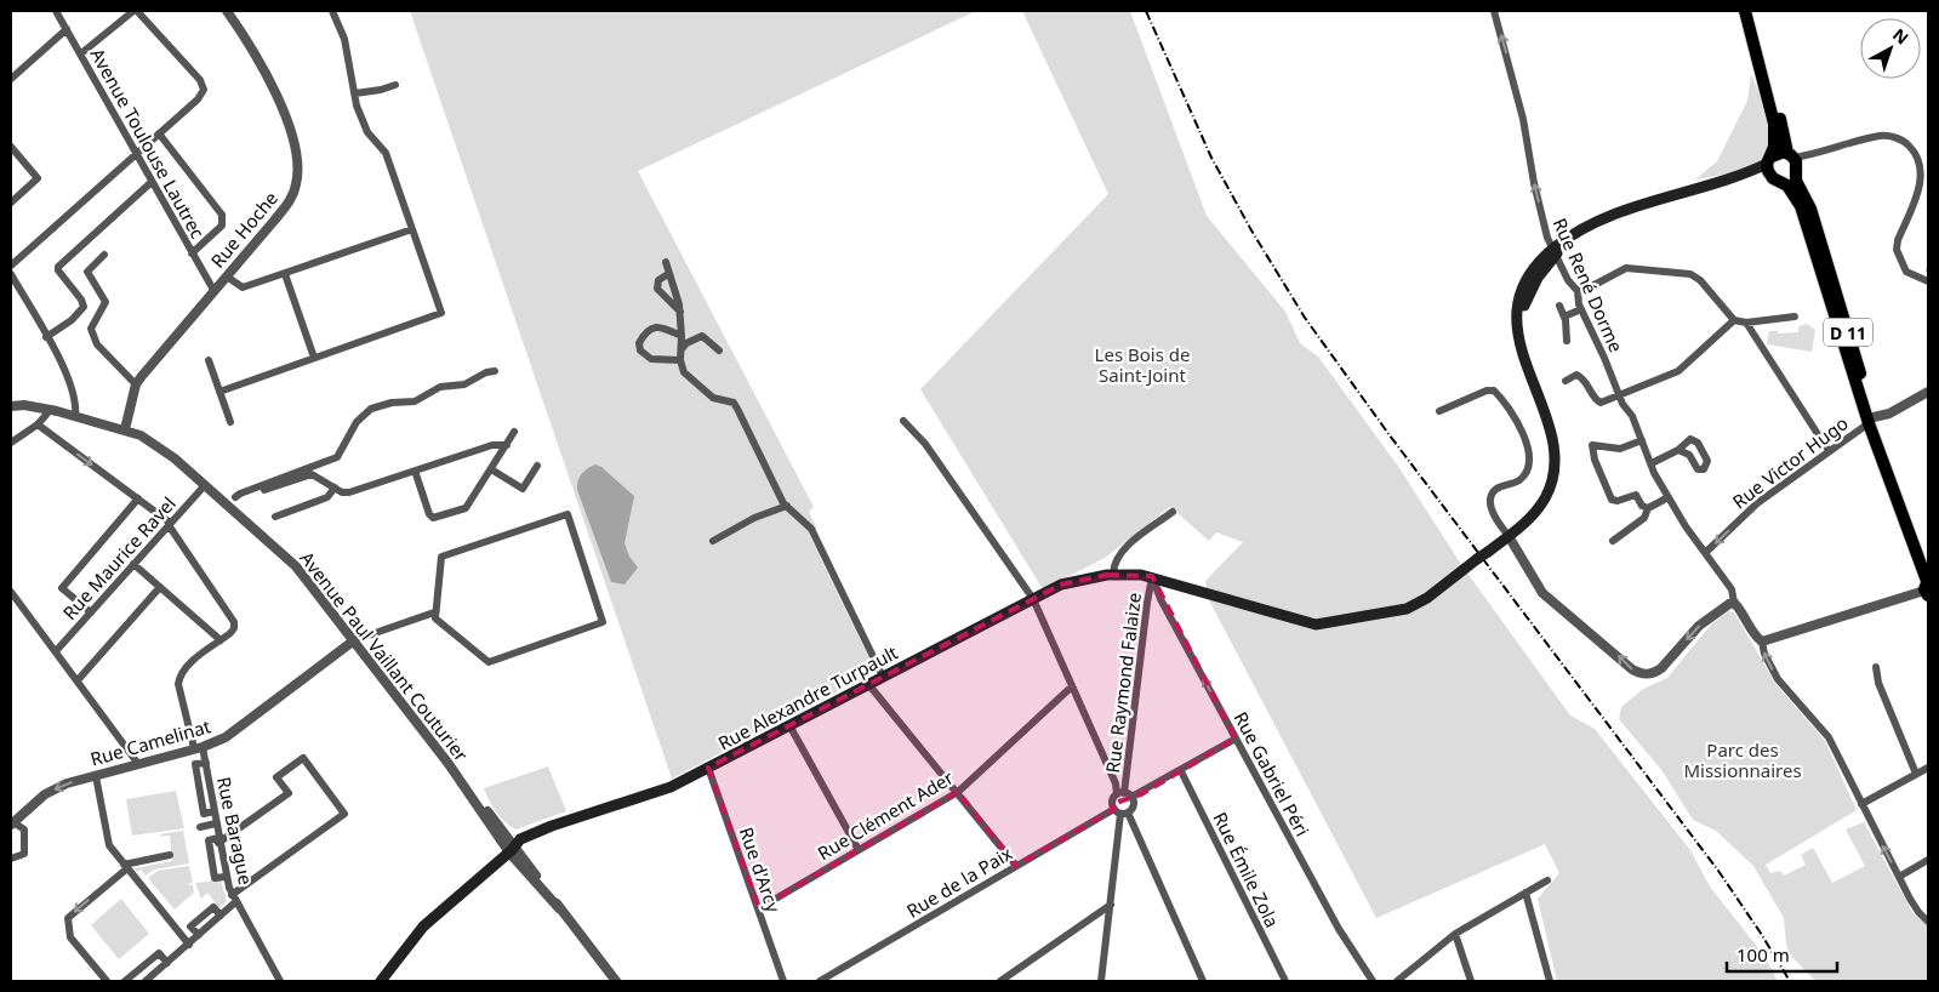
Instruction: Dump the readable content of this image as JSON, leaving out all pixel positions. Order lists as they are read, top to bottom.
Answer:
{
  "streets": {
    "main road": ["D 11", "Rue Alexandre Turpault"],
    "street": [
      "Avenue Toulouse Lautrec",
      "Rue Hoche",
      "Rue René Dorme",
      "Rue Victor Hugo",
      "Rue Maurice Ravel",
      "Avenue Paul Vaillant Couturier",
      "Rue Raymond Falaize",
      "Rue Camelinat",
      "Rue Gabriel Péri",
      "Rue Clément Ader",
      "Rue Barague",
      "Rue d'Arcy",
      "Rue Émile Zola",
      "Rue de la Paix"
    ]
  },
  "crossings": [
    ["Avenue Toulouse Lautrec", "Rue Hoche"],
    ["Rue Hoche", "Avenue Paul Vaillant Couturier"],
    ["Rue René Dorme", "Rue Victor Hugo"],
    ["Rue René Dorme", "Rue Alexandre Turpault"],
    ["D 11", "Rue Victor Hugo"],
    ["Rue Maurice Ravel", "Avenue Paul Vaillant Couturier"],
    ["Avenue Paul Vaillant Couturier", "Rue Alexandre Turpault"],
    ["Avenue Paul Vaillant Couturier", "Rue Camelinat"],
    ["Rue Raymond Falaize", "Rue Alexandre Turpault"],
    ["Rue Raymond Falaize", "Rue Gabriel Péri"],
    ["Rue Raymond Falaize", "Rue de la Paix"],
    ["Rue Alexandre Turpault", "Rue Gabriel Péri"],
    ["Rue Alexandre Turpault", "Rue d'Arcy"],
    ["Rue Camelinat", "Rue Barague"],
    ["Rue Clément Ader", "Rue d'Arcy"]
  ],
  "one_way": ["Rue René Dorme", "Rue Victor Hugo", "Rue Gabriel Péri"],
  "parks": ["Les Bois de Saint-Joint", "Parc des Missionnaires"],
  "scale_bar": "100 m",
  "north": "top right"
}
